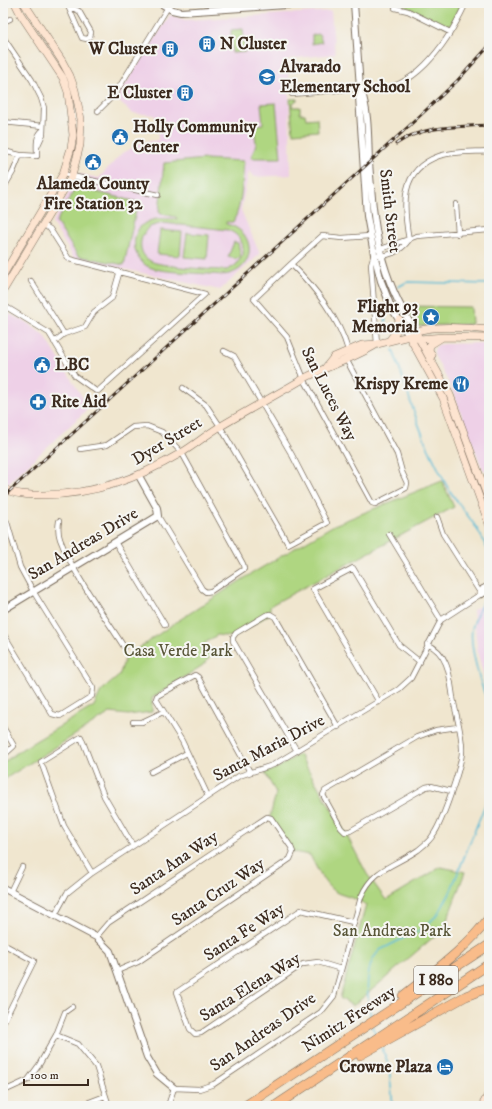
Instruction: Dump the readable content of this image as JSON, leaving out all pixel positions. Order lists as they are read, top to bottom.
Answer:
{
  "streets": {
    "highway": ["I 880", "Nimitz Freeway"],
    "main road": ["Dyer Street"],
    "street": [
      "Smith Street",
      "San Luces Way",
      "San Andreas Drive",
      "Santa Maria Drive",
      "Santa Ana Way",
      "Santa Cruz Way",
      "Santa Fe Way",
      "Santa Elena Way"
    ]
  },
  "crossings": [
    ["Smith Street", "Dyer Street"],
    ["San Luces Way", "Dyer Street"],
    ["San Andreas Drive", "Santa Maria Drive"],
    ["San Andreas Drive", "Santa Fe Way"],
    ["San Andreas Drive", "Santa Elena Way"],
    ["Santa Ana Way", "Santa Cruz Way"],
    ["Santa Fe Way", "Santa Elena Way"],
    ["I 880", "Nimitz Freeway"]
  ],
  "parks": ["Casa Verde Park", "San Andreas Park"],
  "places": {
    "building": ["N Cluster", "W Cluster", "E Cluster"],
    "school or university": ["Alvarado Elementary School"],
    "public building": ["Holly Community Center", "Alameda County Fire Station 32", "LBC"],
    "place": ["Flight 93 Memorial"],
    "restaurant": ["Krispy Kreme"],
    "pharmacy": ["Rite Aid"],
    "hotel": ["Crowne Plaza"]
  },
  "scale_bar": "100 m"
}
